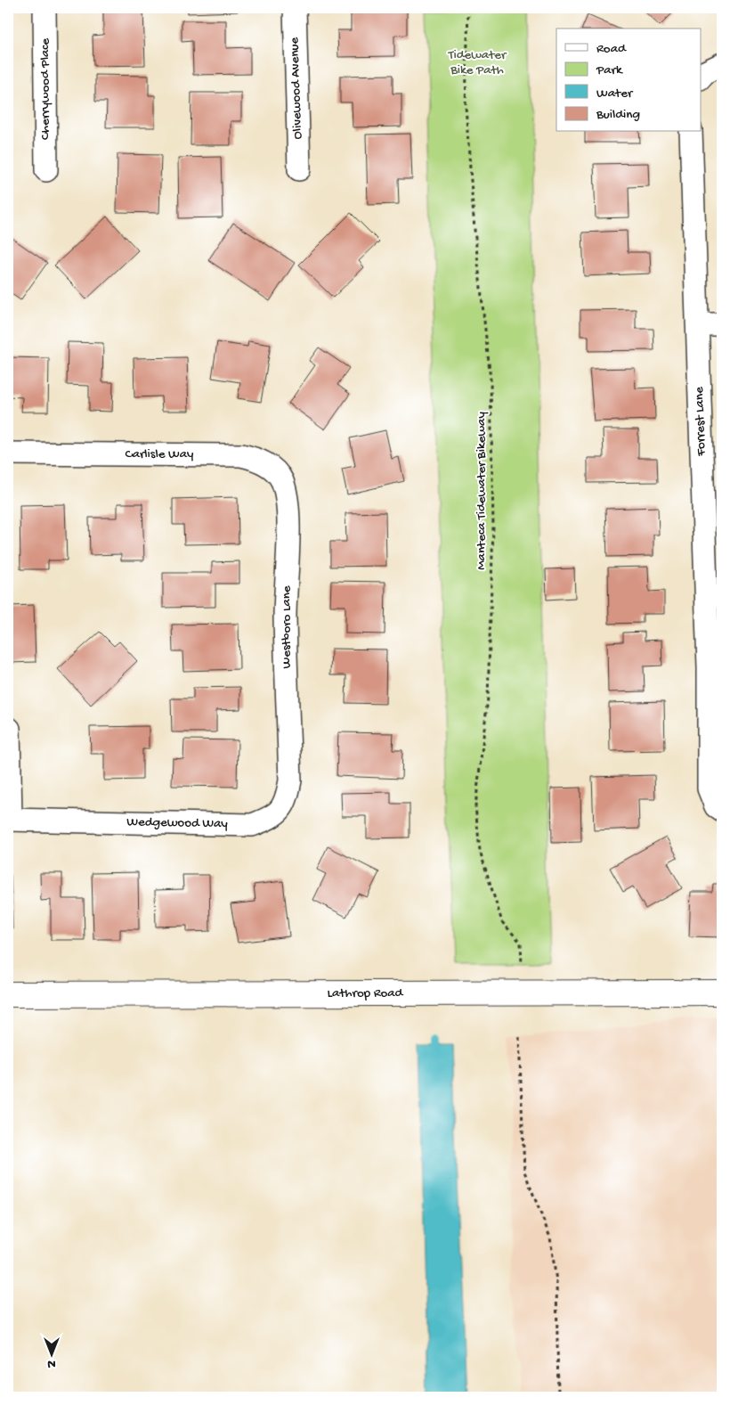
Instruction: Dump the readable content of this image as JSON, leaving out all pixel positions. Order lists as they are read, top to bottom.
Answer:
{
  "streets": {
    "main road": ["Lathrop Road"],
    "street": [
      "Olivewood Avenue",
      "Cherrywood Place",
      "Forrest Lane",
      "Carlisle Way",
      "Westboro Lane",
      "Wedgewood Way"
    ],
    "path": ["Manteca Tidewater Bikeway"]
  },
  "crossings": [
    ["Carlisle Way", "Westboro Lane"],
    ["Westboro Lane", "Wedgewood Way"]
  ],
  "parks": ["Tidewater Bike Path"],
  "legend": [
    "Road",
    "Park",
    "Water",
    "Building"
  ],
  "north": "bottom"
}
